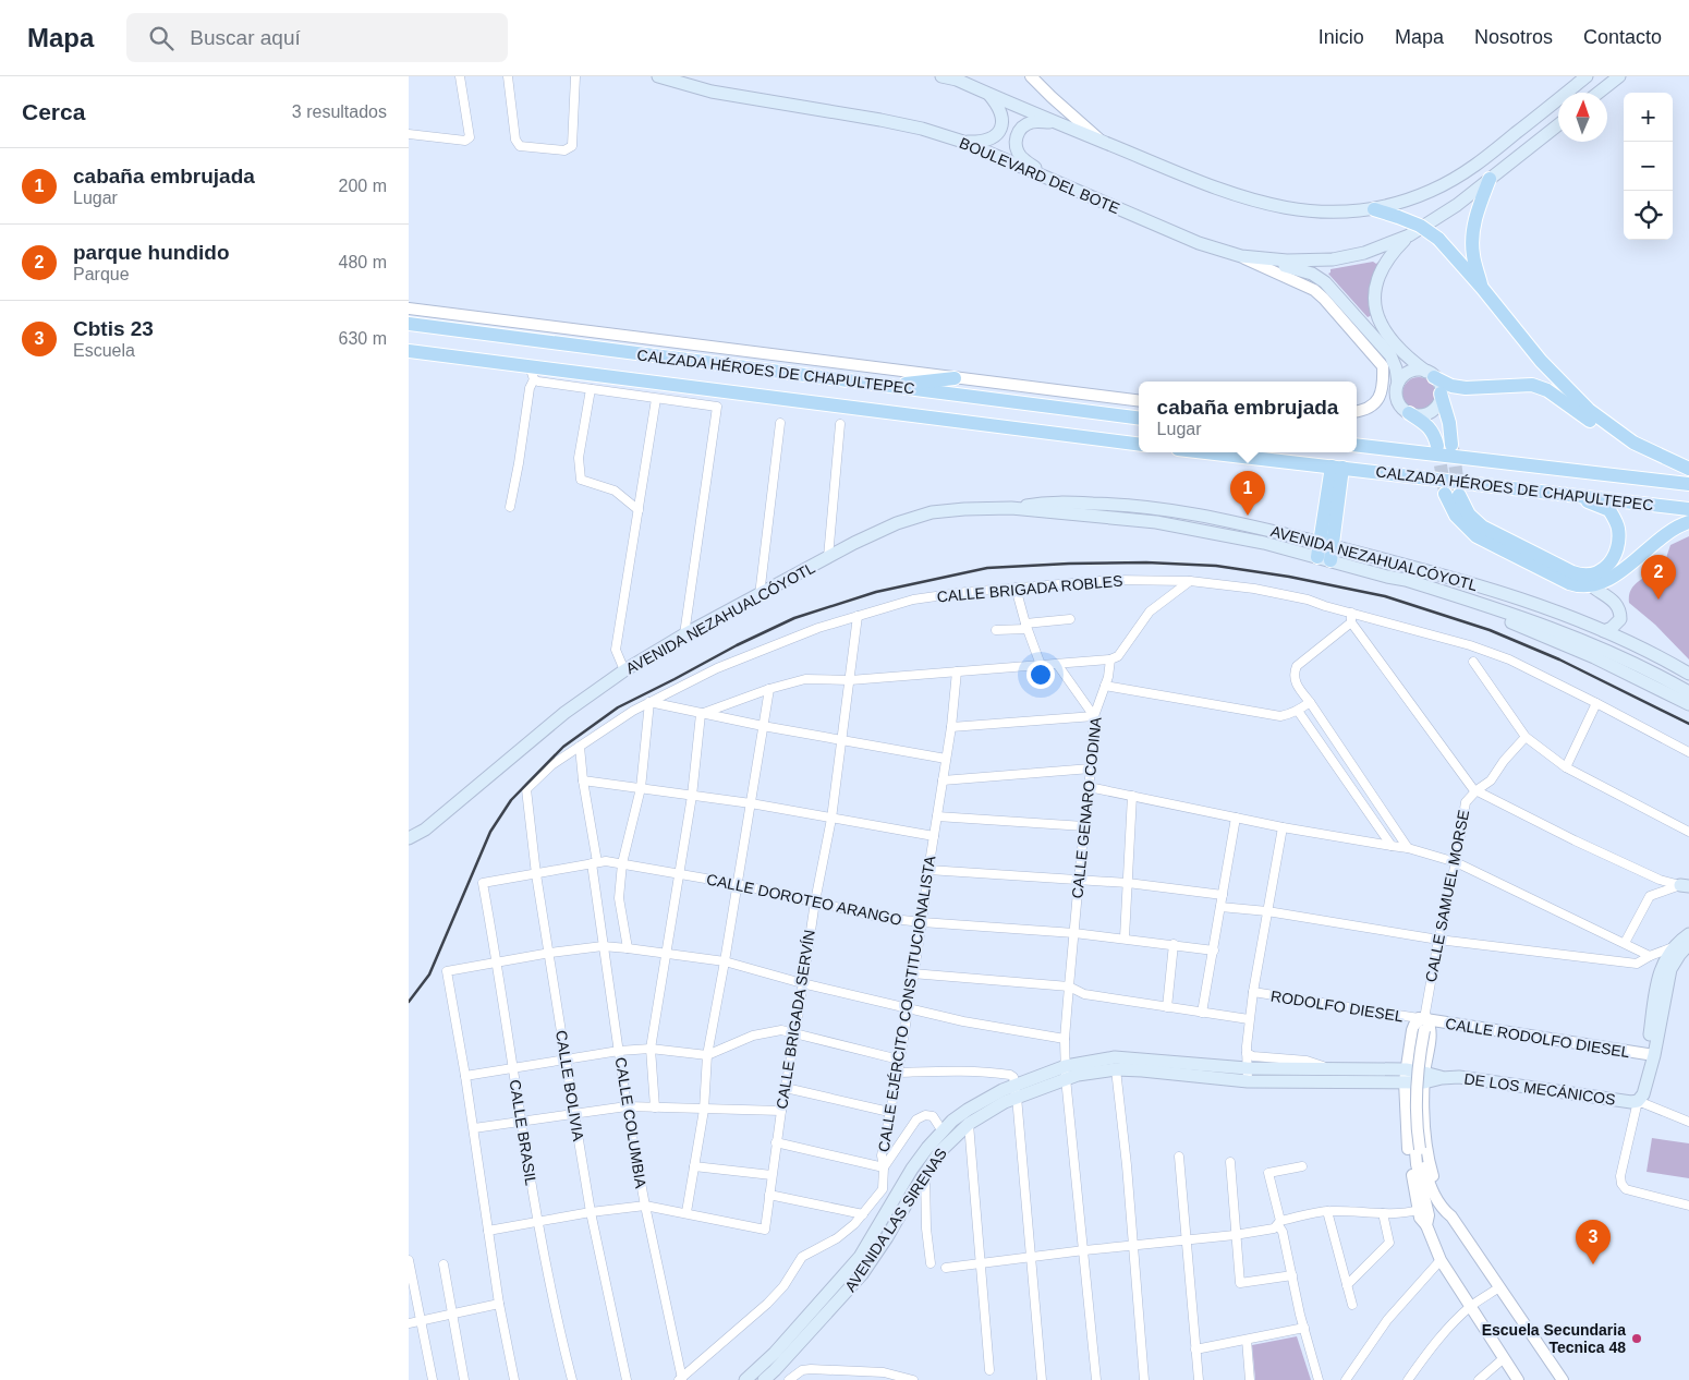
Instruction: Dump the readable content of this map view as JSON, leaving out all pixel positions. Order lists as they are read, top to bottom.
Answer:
{
  "streets": {
    "main road": [
      "BOULEVARD DEL BOTE",
      "CALZADA HÉROES DE CHAPULTEPEC",
      "AVENIDA NEZAHUALCÓYOTL",
      "DE LOS MECÁNICOS",
      "AVENIDA LAS SIRENAS"
    ],
    "street": [
      "CALLE BRIGADA ROBLES",
      "CALLE GENARO CODINA",
      "CALLE SAMUEL MORSE",
      "CALLE DOROTEO ARANGO",
      "CALLE EJÉRCITO CONSTITUCIONALISTA",
      "RODOLFO DIESEL",
      "CALLE BRIGADA SERVÍN",
      "CALLE RODOLFO DIESEL",
      "CALLE BOLIVIA",
      "CALLE COLUMBIA",
      "CALLE BRASIL"
    ]
  },
  "crossings": [
    ["CALLE BRIGADA ROBLES", "CALLE BRIGADA SERVÍN"],
    ["CALLE BRIGADA ROBLES", "CALLE BOLIVIA"],
    ["CALLE BRIGADA ROBLES", "CALLE COLUMBIA"],
    ["CALLE GENARO CODINA", "CALLE DOROTEO ARANGO"],
    ["CALLE SAMUEL MORSE", "RODOLFO DIESEL"],
    ["CALLE SAMUEL MORSE", "CALLE RODOLFO DIESEL"],
    ["CALLE DOROTEO ARANGO", "CALLE EJÉRCITO CONSTITUCIONALISTA"],
    ["CALLE DOROTEO ARANGO", "CALLE BRIGADA SERVÍN"],
    ["CALLE DOROTEO ARANGO", "CALLE BOLIVIA"],
    ["CALLE DOROTEO ARANGO", "CALLE COLUMBIA"],
    ["CALLE DOROTEO ARANGO", "CALLE BRASIL"],
    ["CALLE EJÉRCITO CONSTITUCIONALISTA", "CALLE COLUMBIA"],
    ["RODOLFO DIESEL", "CALLE RODOLFO DIESEL"]
  ],
  "places": ["Escuela Secundaria Tecnica 48"],
  "north": "top",
  "page": {
    "header": "Mapa",
    "search": "Buscar aquí",
    "nav": [
      "Inicio",
      "Mapa",
      "Nosotros",
      "Contacto"
    ],
    "heading": ["Cerca", "3 resultados"],
    "map_buttons": ["+", "−"],
    "list": [
      {
        "mark": "1",
        "name": "cabaña embrujada",
        "note": "Lugar",
        "value": "200 m"
      },
      {
        "mark": "2",
        "name": "parque hundido",
        "note": "Parque",
        "value": "480 m"
      },
      {
        "mark": "3",
        "name": "Cbtis 23",
        "note": "Escuela",
        "value": "630 m"
      }
    ],
    "popup": ["cabaña embrujada", "Lugar"],
    "pins": ["1", "2", "3"]
  }
}
